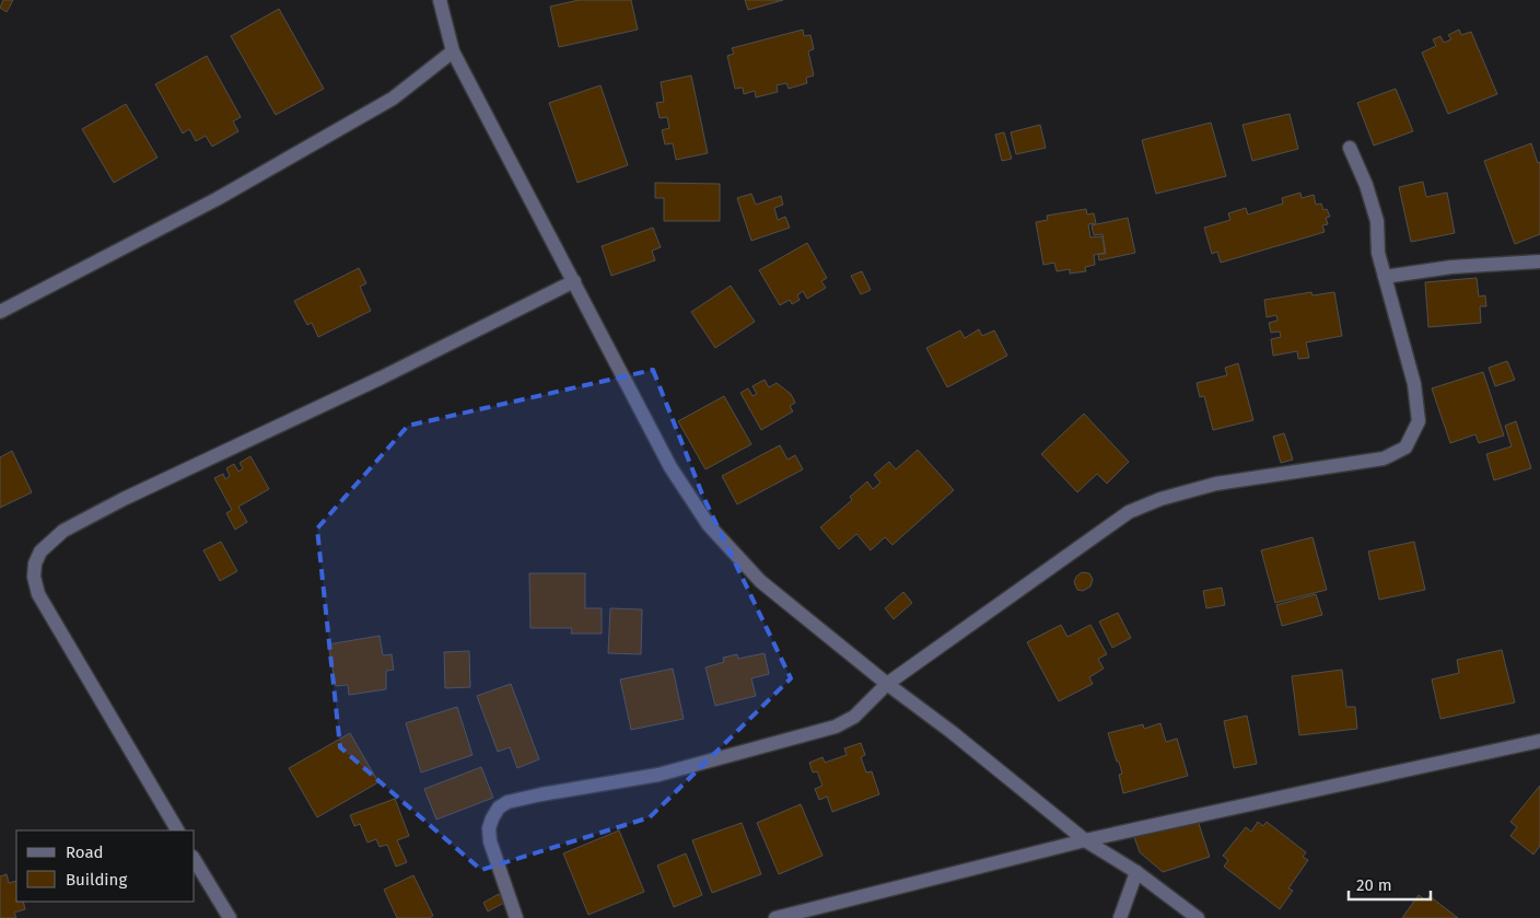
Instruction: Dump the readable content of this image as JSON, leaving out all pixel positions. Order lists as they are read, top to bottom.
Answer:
{
  "legend": ["Road", "Building"],
  "scale_bar": "20 m"
}
